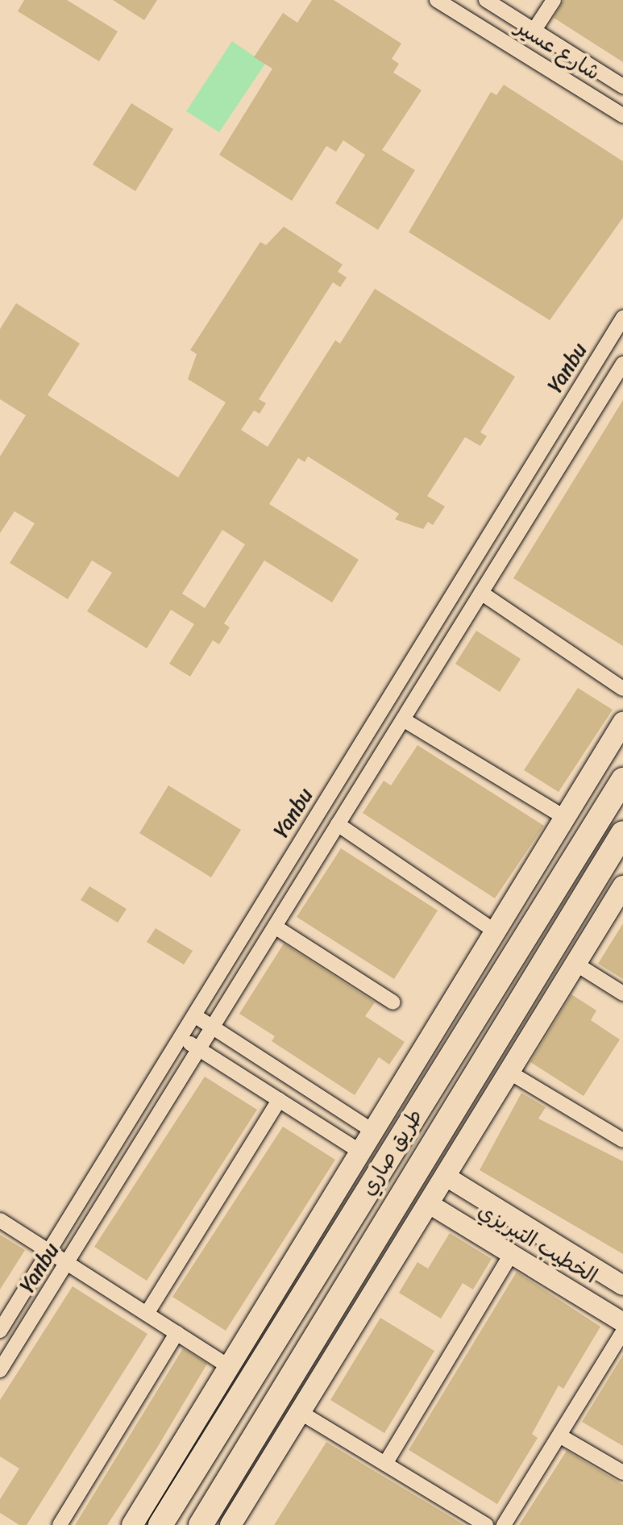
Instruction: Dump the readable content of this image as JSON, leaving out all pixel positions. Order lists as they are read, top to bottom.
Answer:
{
  "streets": {
    "main road": ["طريق صاري"],
    "street": ["شارع عسير", "Yanbu", "الخطيب التبريزي"]
  }
}
